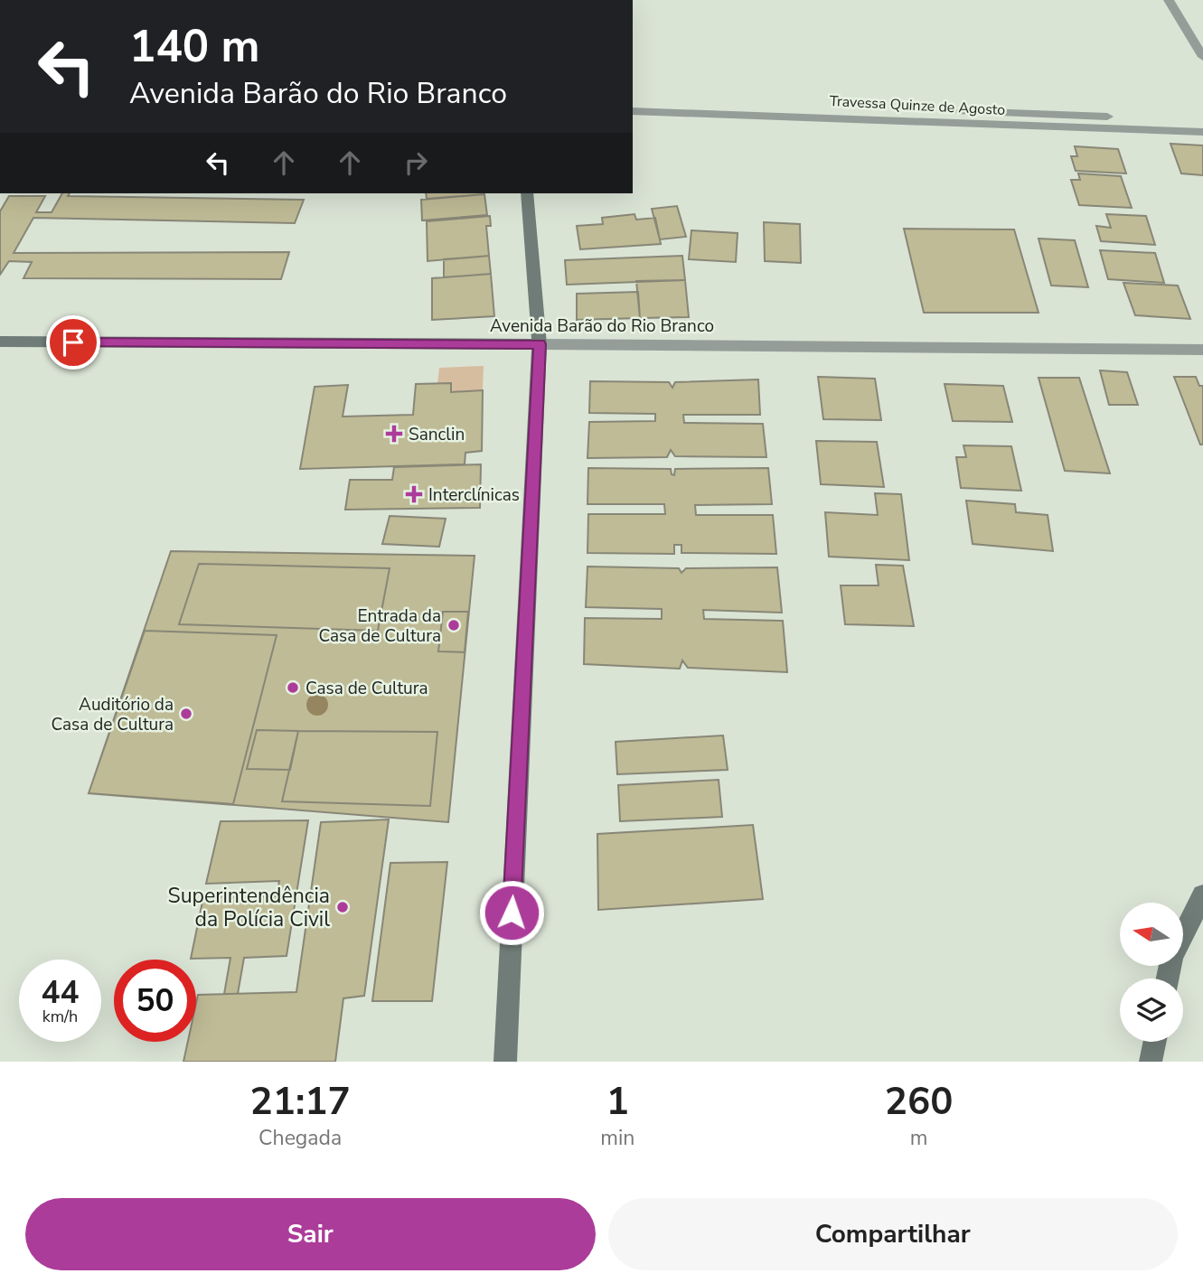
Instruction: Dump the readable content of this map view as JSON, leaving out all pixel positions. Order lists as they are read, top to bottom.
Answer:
{
  "streets": {
    "main road": ["Avenida Barão do Rio Branco"],
    "street": ["Travessa Quinze de Agosto"]
  },
  "places": {
    "health": ["Sanclin", "Interclínicas"],
    "other": [
      "Entrada da Casa de Cultura",
      "Casa de Cultura",
      "Auditório da Casa de Cultura",
      "Superintendência da Polícia Civil"
    ]
  },
  "north": "left",
  "page": {
    "turn": ["140 m", "Avenida Barão do Rio Branco"],
    "speed": "44 km/h",
    "limit": "50",
    "eta": [
      "21:17",
      "Chegada",
      "1",
      "min",
      "260",
      "m"
    ],
    "buttons": ["Sair", "Compartilhar"]
  }
}
